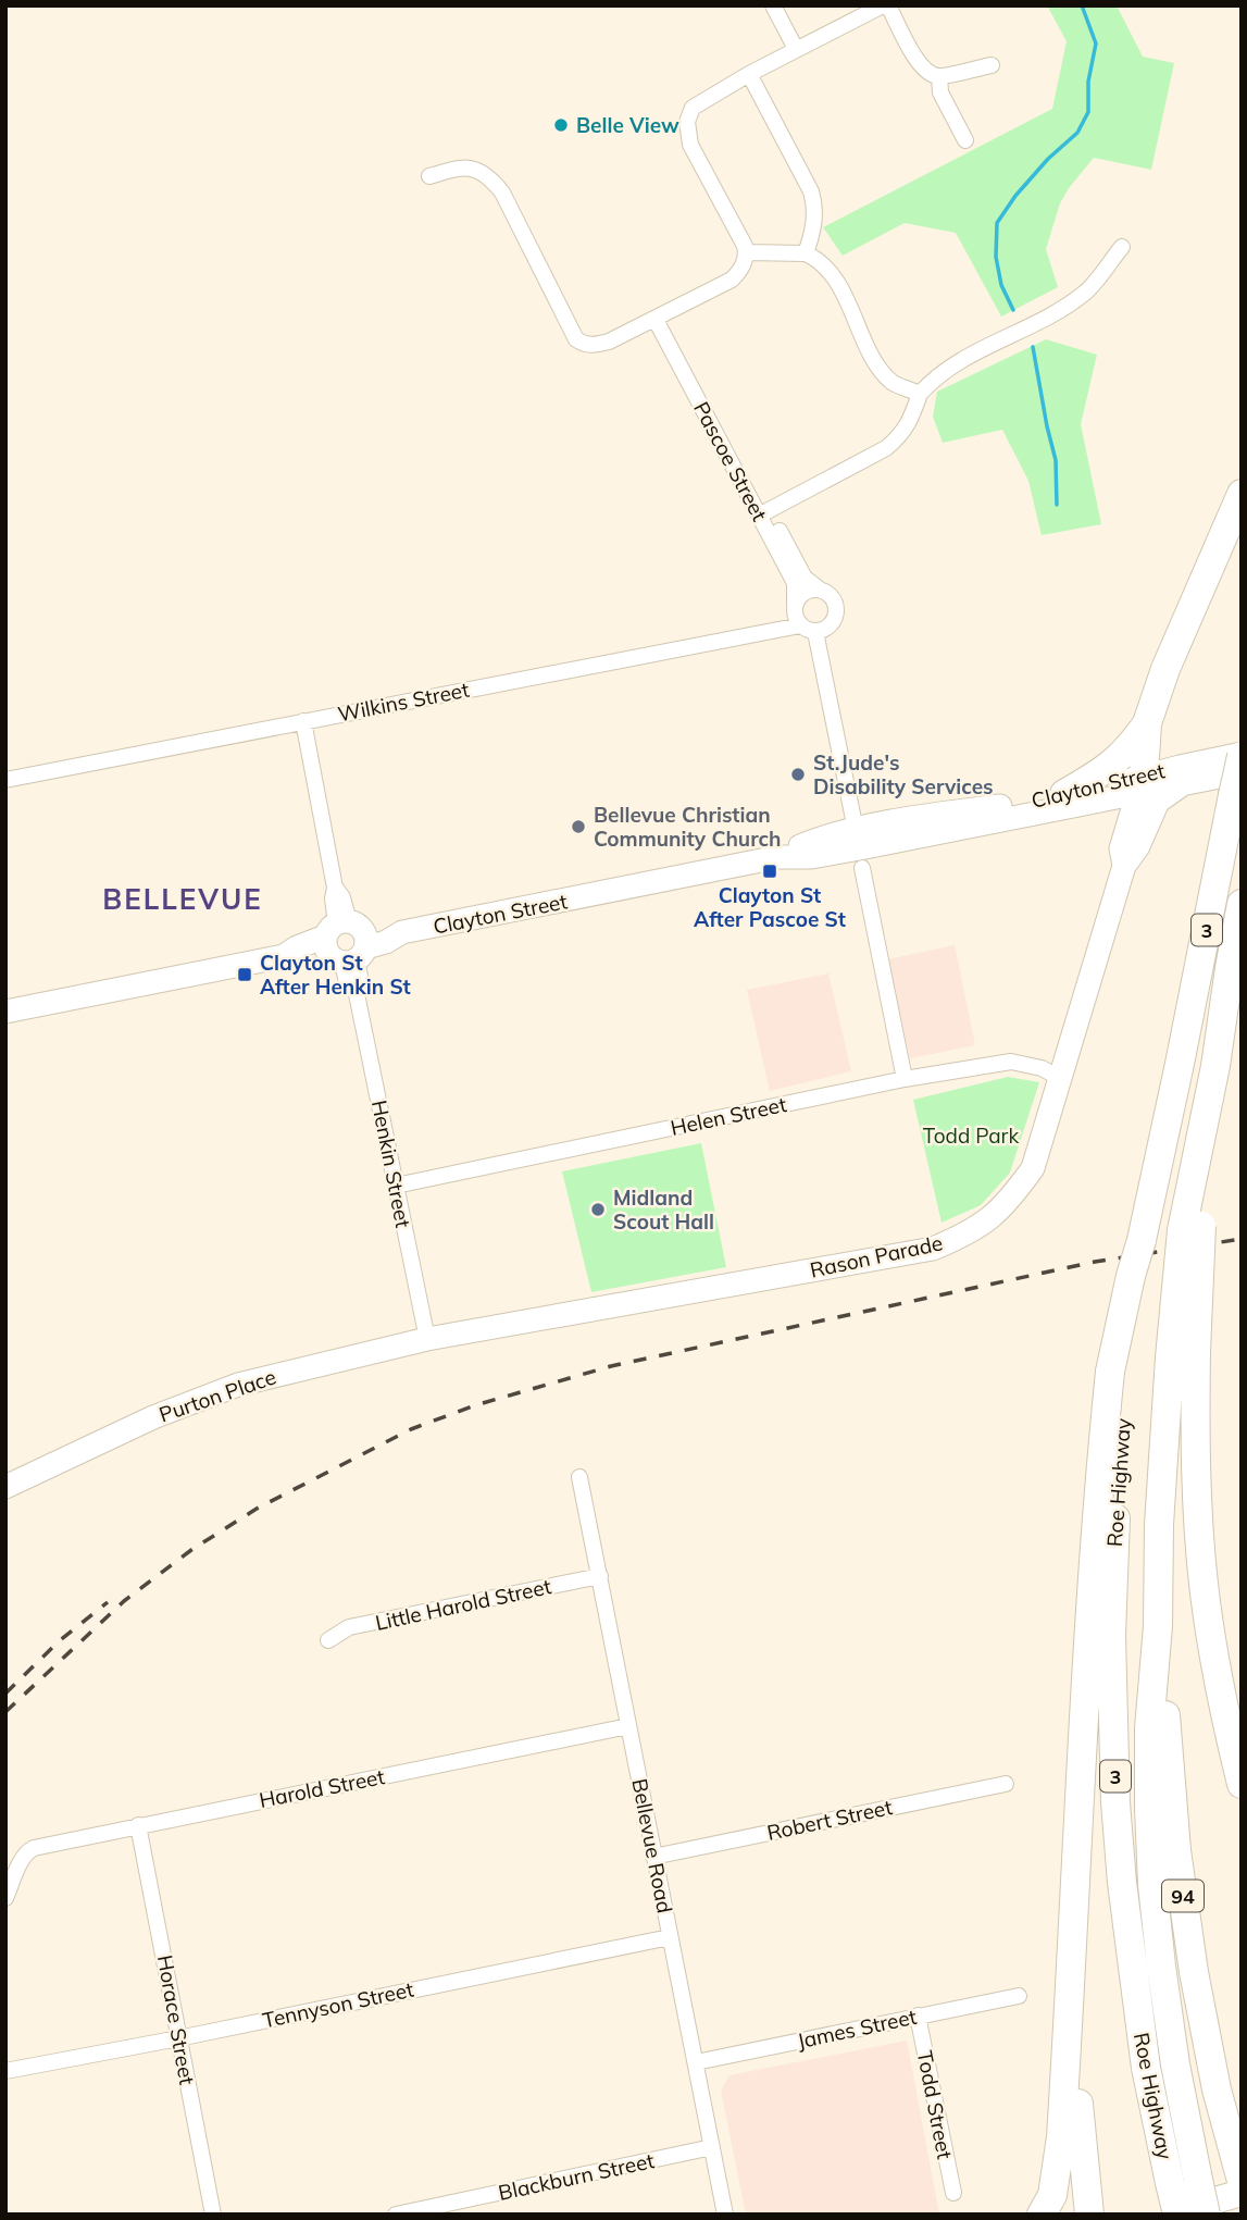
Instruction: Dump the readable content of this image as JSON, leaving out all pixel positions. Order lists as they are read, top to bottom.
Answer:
{
  "streets": {
    "highway": ["3", "Roe Highway", "94"],
    "main road": ["Clayton Street", "Rason Parade", "Purton Place"],
    "street": [
      "Pascoe Street",
      "Wilkins Street",
      "Helen Street",
      "Henkin Street",
      "Little Harold Street",
      "Harold Street",
      "Robert Street",
      "Bellevue Road",
      "Tennyson Street",
      "Horace Street",
      "James Street",
      "Todd Street",
      "Blackburn Street"
    ]
  },
  "crossings": [
    ["Pascoe Street", "Wilkins Street"],
    ["Wilkins Street", "Henkin Street"],
    ["Clayton Street", "Henkin Street"],
    ["Clayton Street", "Rason Parade"],
    ["Clayton Street", "Roe Highway"],
    ["Helen Street", "Henkin Street"],
    ["Helen Street", "Rason Parade"],
    ["Henkin Street", "Rason Parade"],
    ["Henkin Street", "Purton Place"],
    ["Rason Parade", "Purton Place"],
    ["Roe Highway", "94"],
    ["Little Harold Street", "Bellevue Road"],
    ["Harold Street", "Bellevue Road"],
    ["Harold Street", "Horace Street"],
    ["Robert Street", "Bellevue Road"],
    ["Bellevue Road", "Tennyson Street"],
    ["Bellevue Road", "James Street"],
    ["Bellevue Road", "Blackburn Street"],
    ["Tennyson Street", "Horace Street"],
    ["James Street", "Todd Street"]
  ],
  "districts": ["BELLEVUE"],
  "parks": ["Todd Park"],
  "places": {
    "other": [
      "Belle View",
      "St.Jude's Disability Services",
      "Bellevue Christian Community Church",
      "Midland Scout Hall"
    ],
    "transit": ["Clayton St After Pascoe St", "Clayton St After Henkin St"]
  }
}
